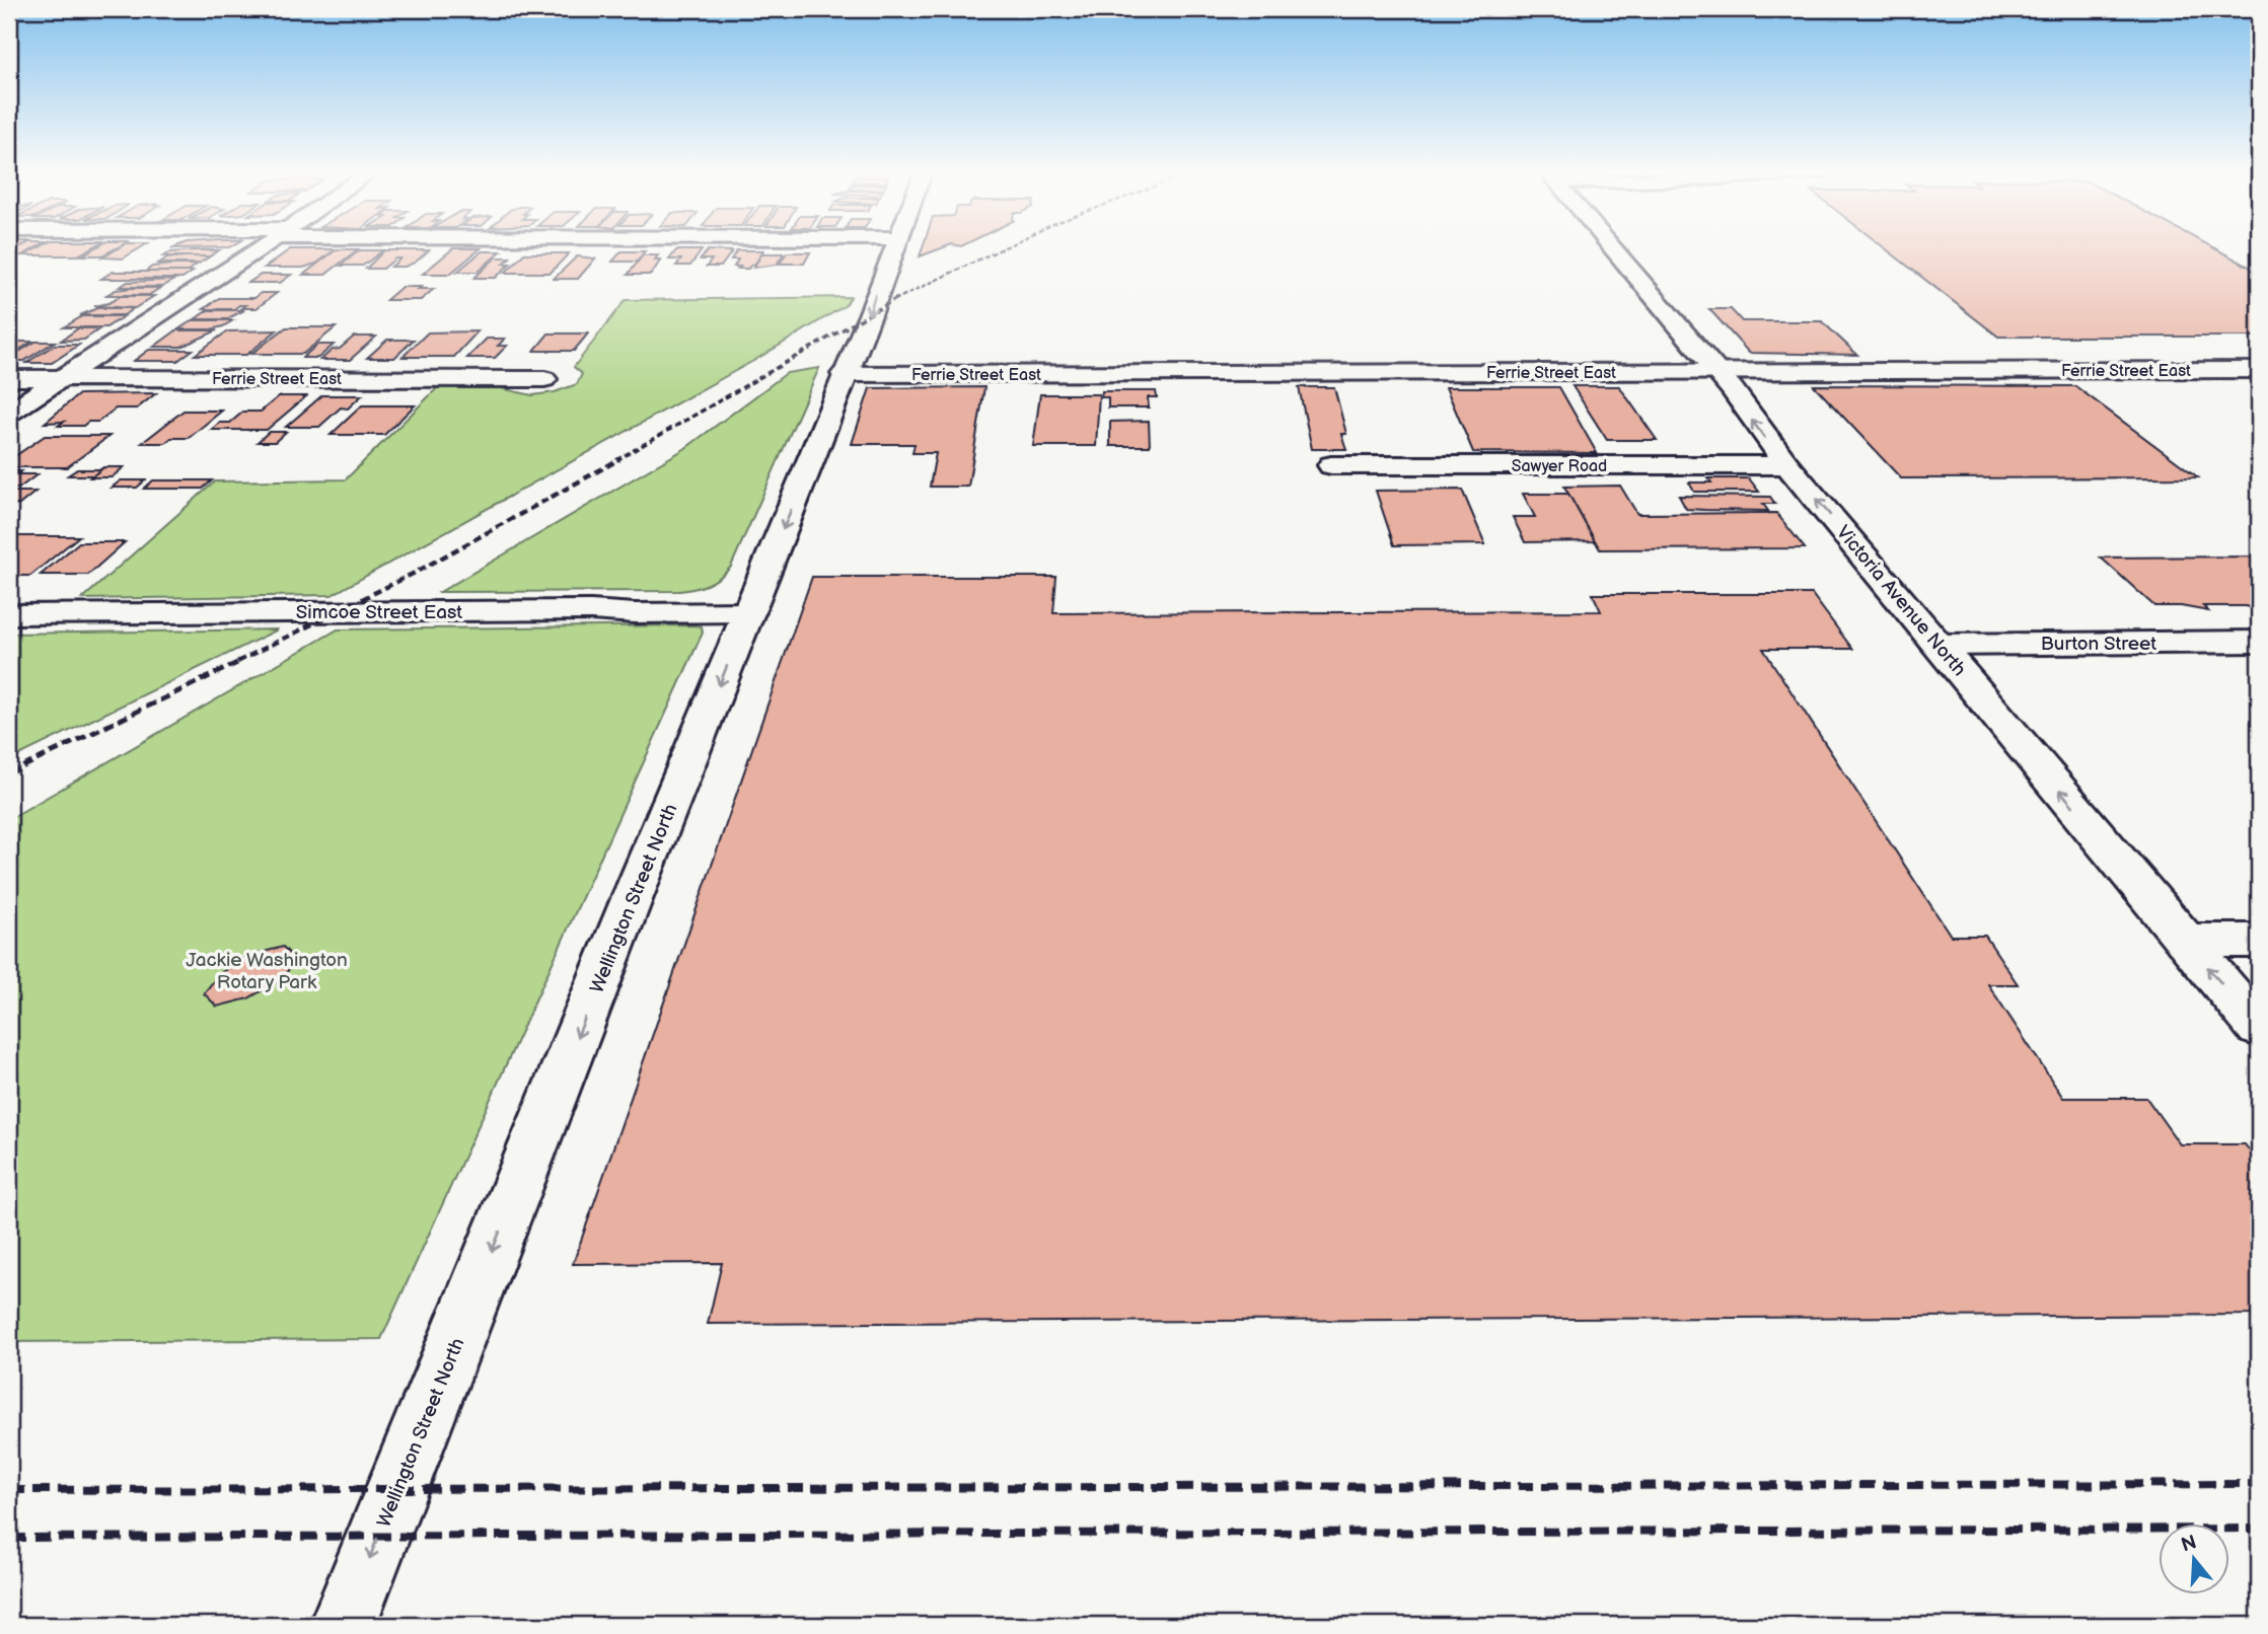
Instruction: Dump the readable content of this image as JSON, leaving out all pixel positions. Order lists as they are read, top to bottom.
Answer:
{
  "streets": {
    "street": [
      "Ferrie Street East",
      "Sawyer Road",
      "Victoria Avenue North",
      "Simcoe Street East",
      "Burton Street",
      "Wellington Street North"
    ]
  },
  "crossings": [
    ["Ferrie Street East", "Victoria Avenue North"],
    ["Ferrie Street East", "Wellington Street North"],
    ["Sawyer Road", "Victoria Avenue North"],
    ["Victoria Avenue North", "Burton Street"],
    ["Simcoe Street East", "Wellington Street North"]
  ],
  "one_way": ["Victoria Avenue North", "Wellington Street North"],
  "parks": ["Jackie Washington Rotary Park"],
  "north": "top"
}
